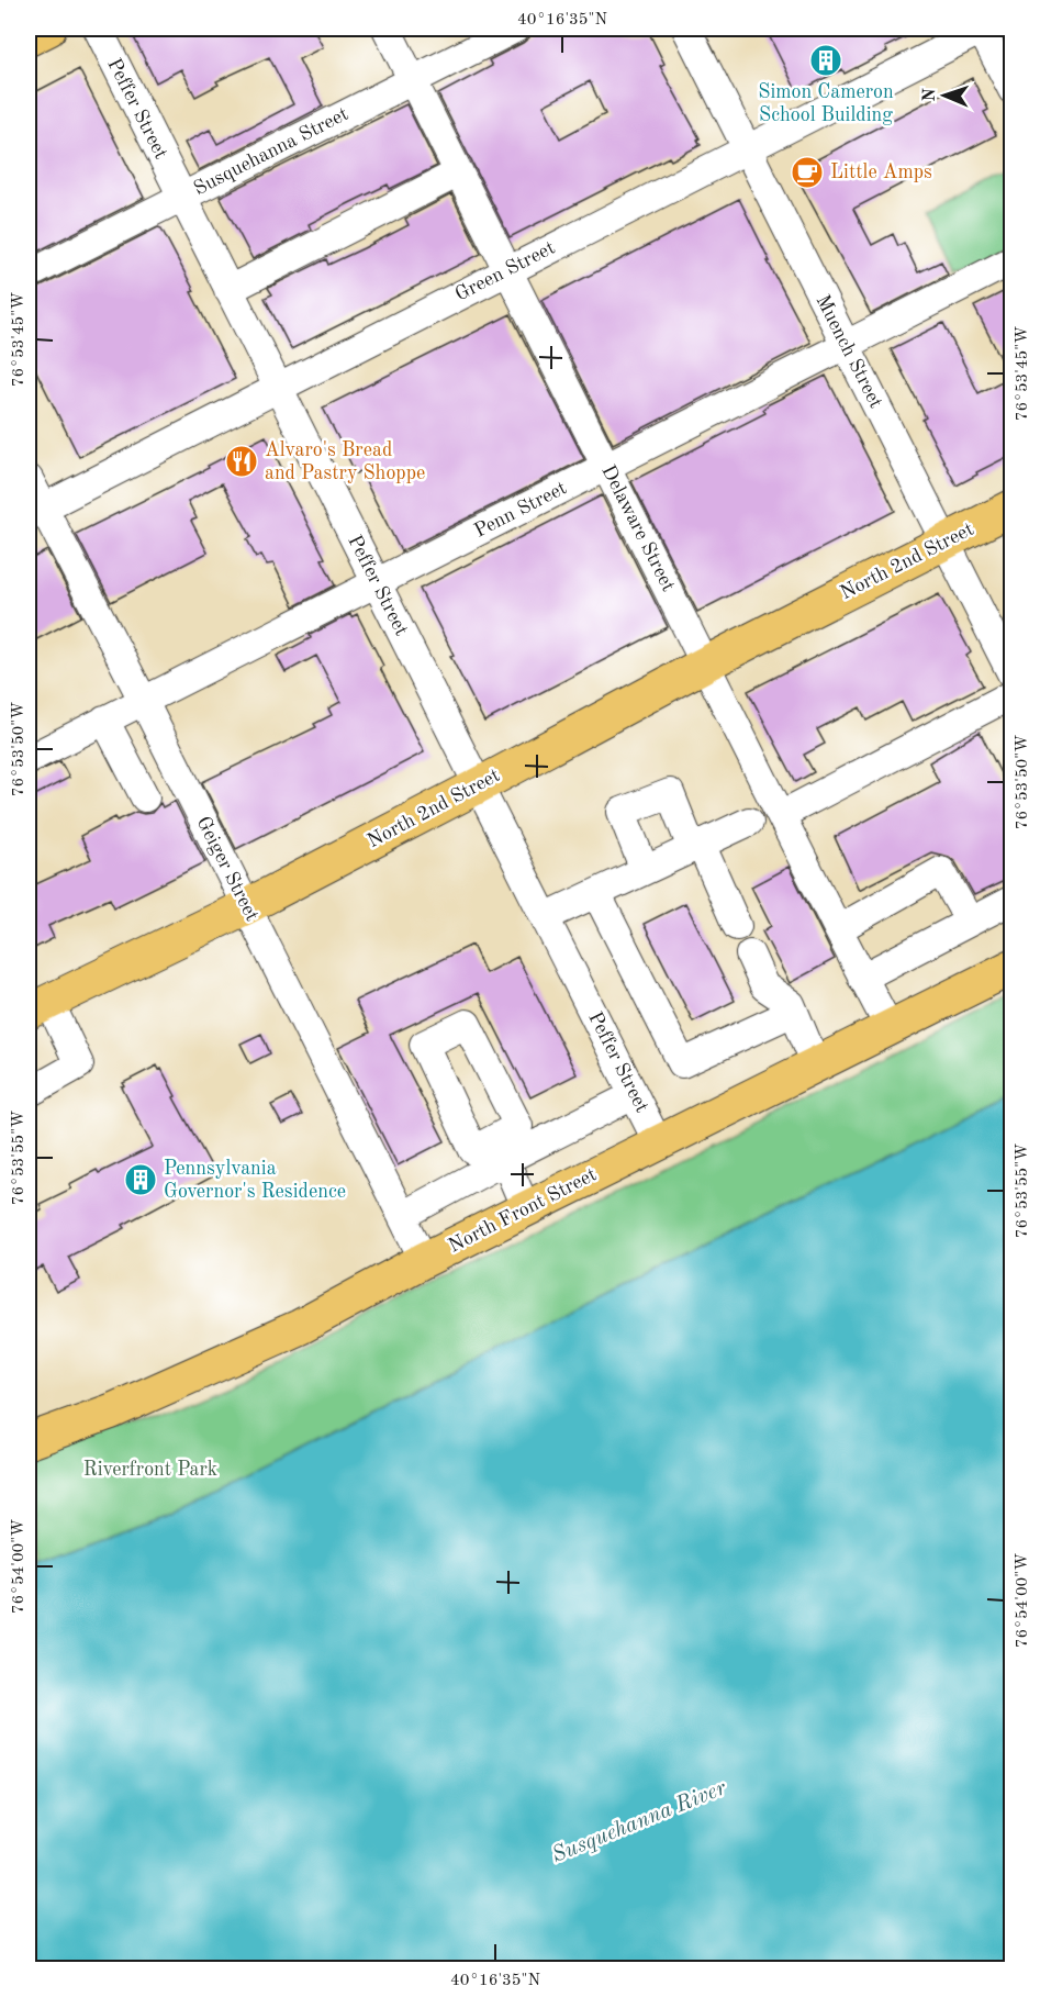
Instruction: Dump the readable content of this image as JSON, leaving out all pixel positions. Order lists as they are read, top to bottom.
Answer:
{
  "streets": {
    "main road": ["North 2nd Street", "North Front Street"],
    "street": [
      "Peffer Street",
      "Susquehanna Street",
      "Green Street",
      "Muench Street",
      "Penn Street",
      "Delaware Street",
      "Geiger Street"
    ]
  },
  "crossings": [
    ["Peffer Street", "Susquehanna Street"],
    ["Peffer Street", "Green Street"],
    ["Peffer Street", "Penn Street"],
    ["Peffer Street", "North 2nd Street"],
    ["Peffer Street", "North Front Street"],
    ["Susquehanna Street", "Delaware Street"],
    ["Green Street", "Muench Street"],
    ["Green Street", "Delaware Street"],
    ["Green Street", "Geiger Street"],
    ["Muench Street", "Penn Street"],
    ["Muench Street", "North 2nd Street"],
    ["Penn Street", "Delaware Street"],
    ["Penn Street", "Geiger Street"],
    ["Delaware Street", "North 2nd Street"],
    ["Delaware Street", "North Front Street"],
    ["North 2nd Street", "Geiger Street"],
    ["Geiger Street", "North Front Street"]
  ],
  "water": ["Susquehanna River"],
  "parks": ["Riverfront Park"],
  "places": {
    "building": ["Simon Cameron School Building", "Pennsylvania Governor's Residence"],
    "cafe": ["Little Amps"],
    "restaurant": ["Alvaro's Bread and Pastry Shoppe"]
  },
  "north": "left",
  "coordinates": [
    "40°16'35\"N",
    "76°53'45\"W",
    "76°53'50\"W",
    "76°53'55\"W",
    "76°54'00\"W"
  ]
}
